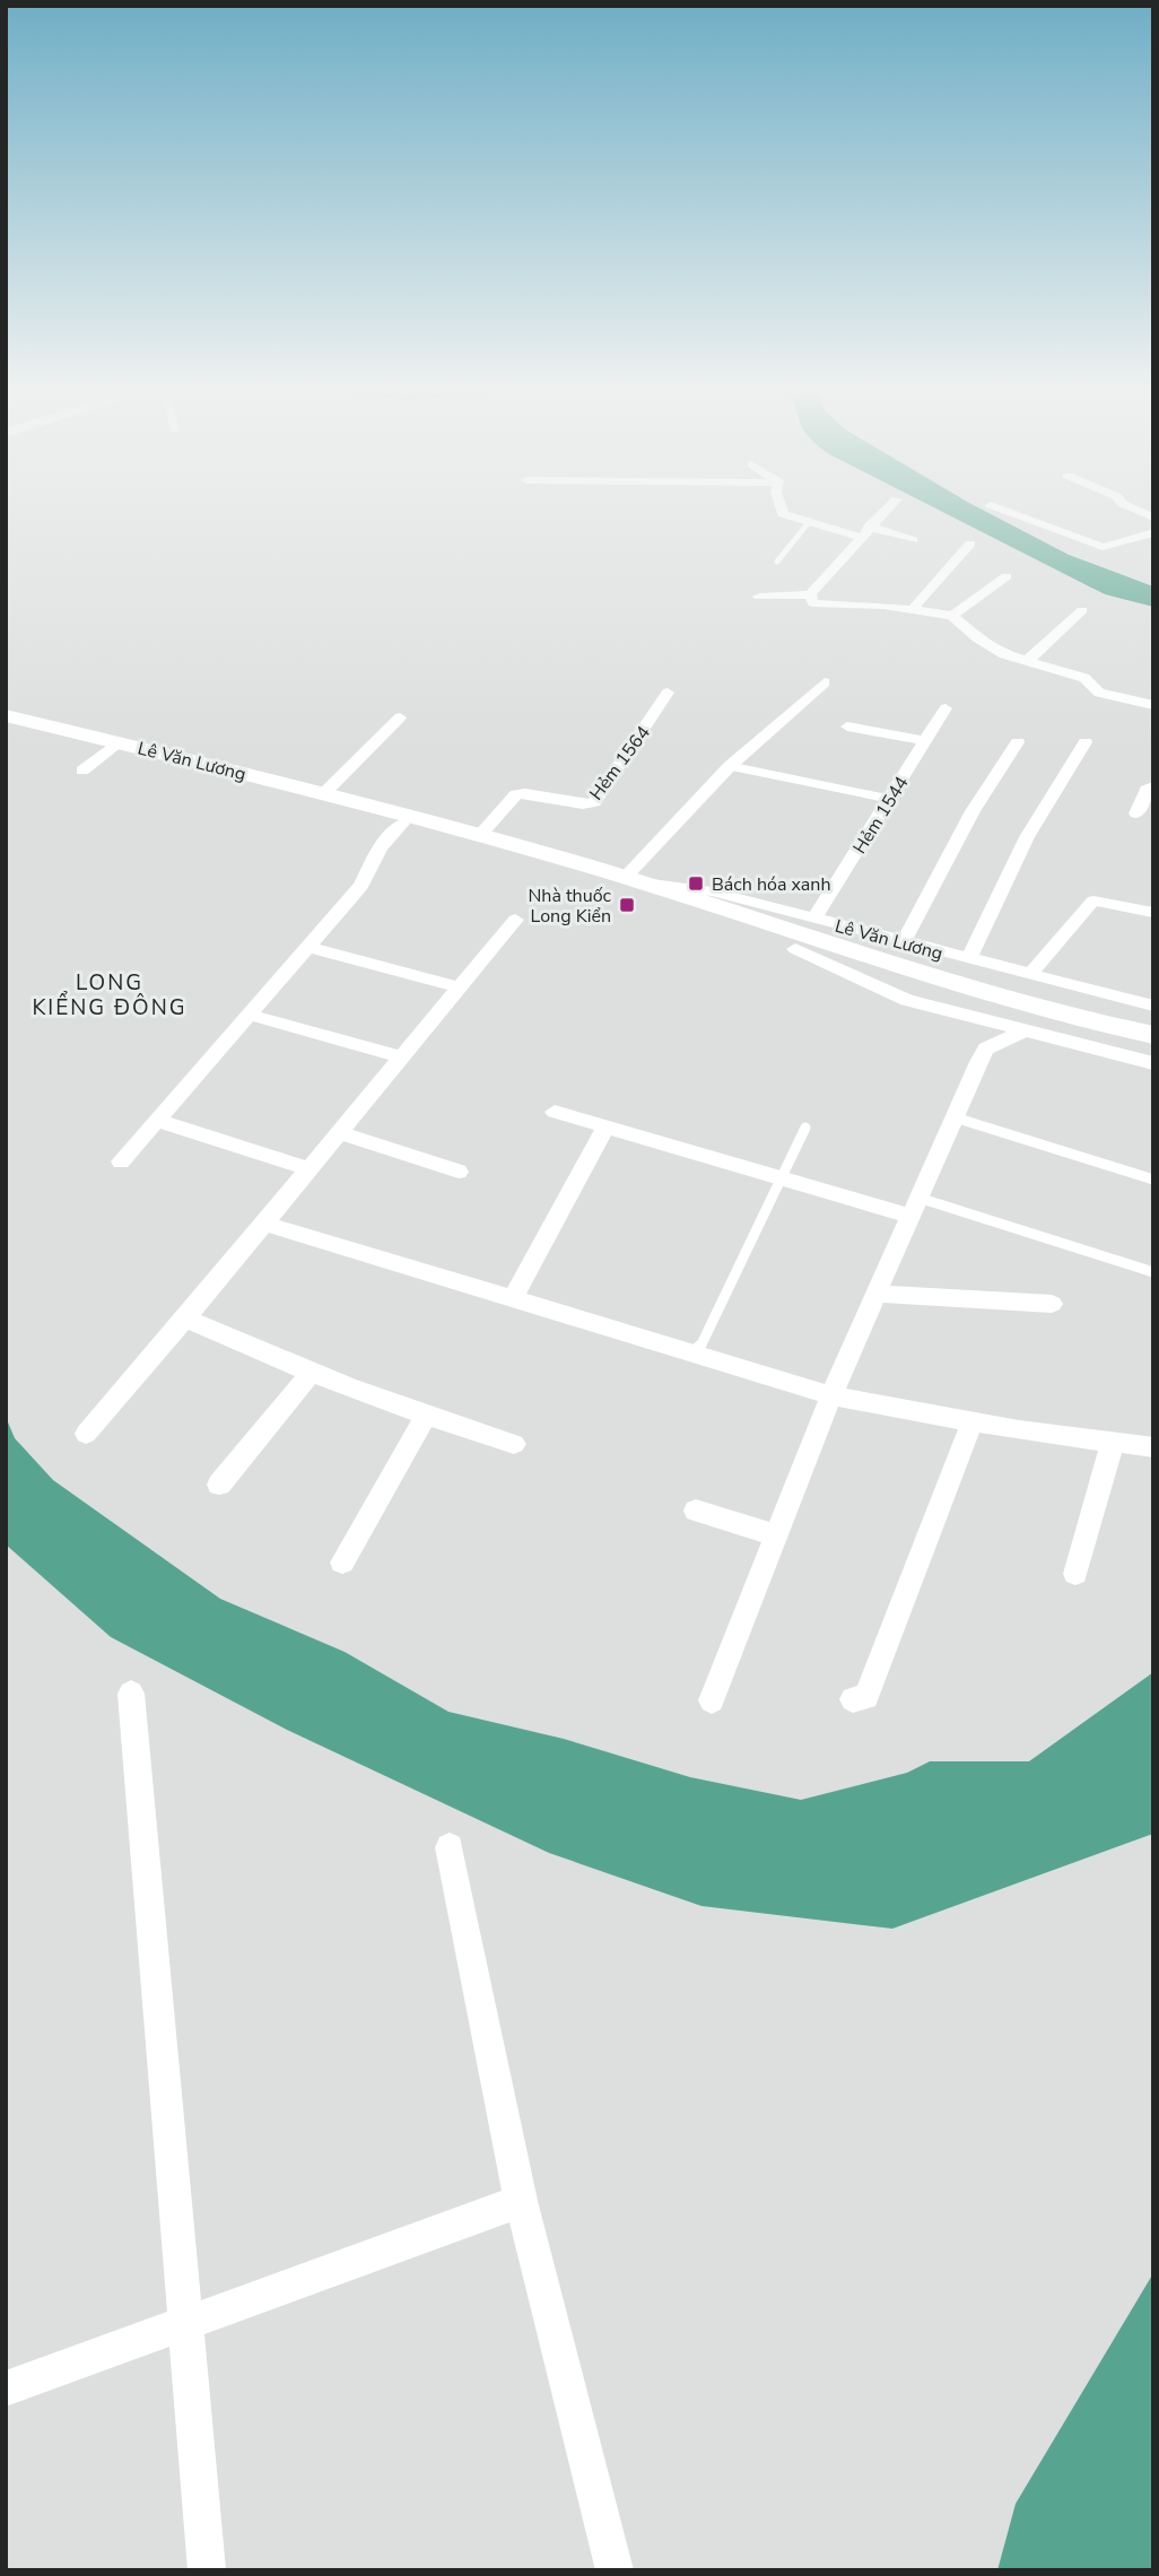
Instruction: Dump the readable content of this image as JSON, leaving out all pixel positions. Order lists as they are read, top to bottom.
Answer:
{
  "streets": {
    "main road": ["Lê Văn Lương"],
    "street": ["Hẻm 1564", "Hẻm 1544"]
  },
  "crossings": [
    ["Lê Văn Lương", "Hẻm 1564"],
    ["Lê Văn Lương", "Hẻm 1544"]
  ],
  "districts": ["LONG KIỂNG ĐÔNG"],
  "places": {
    "transit": ["Bách hóa xanh", "Nhà thuốc Long Kiển"]
  }
}
